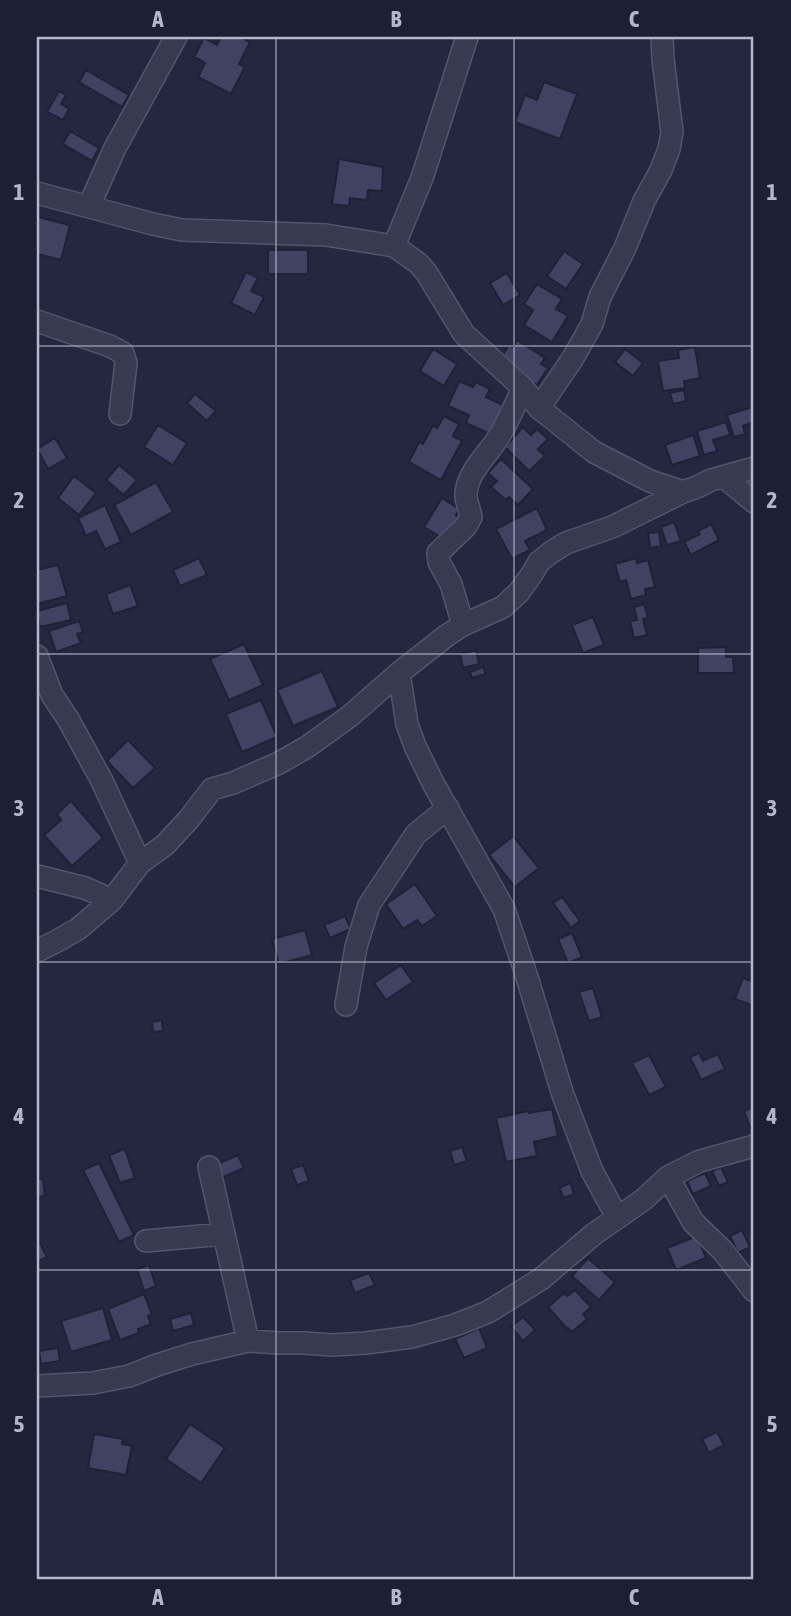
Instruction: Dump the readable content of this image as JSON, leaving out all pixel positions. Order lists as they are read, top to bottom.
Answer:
{
  "grid": {
    "columns": ["A", "B", "C"],
    "rows": [
      "1",
      "2",
      "3",
      "4",
      "5"
    ]
  }
}
